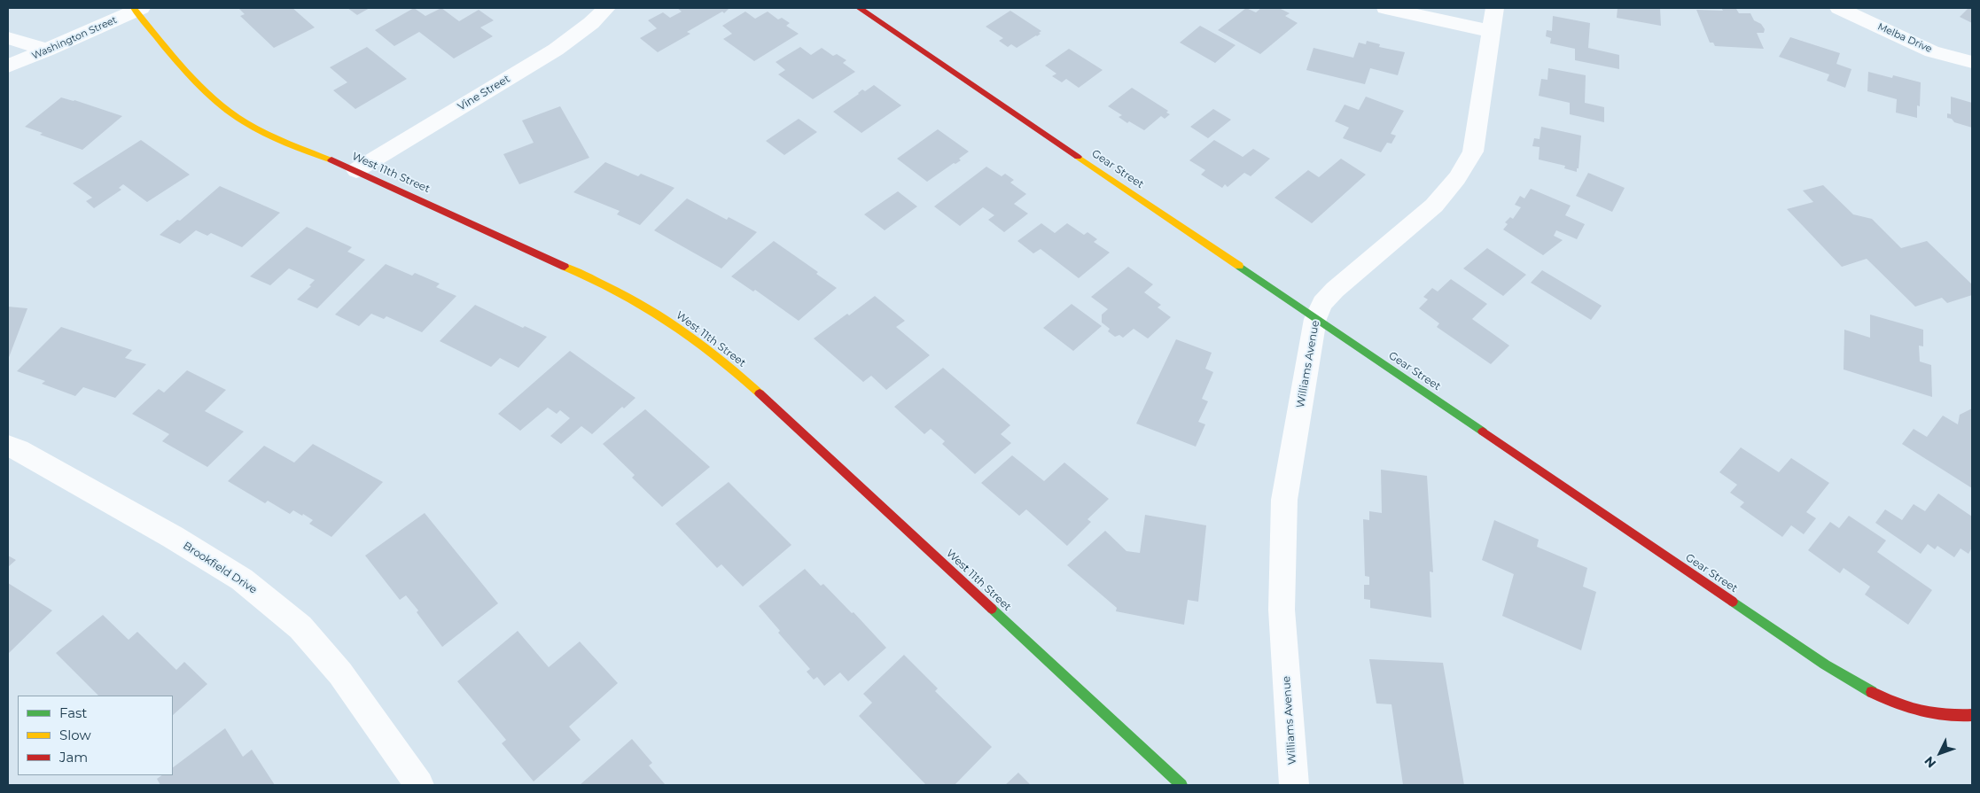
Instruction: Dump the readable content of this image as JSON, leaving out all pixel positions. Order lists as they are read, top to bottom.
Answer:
{
  "streets": {
    "street": [
      "Washington Street",
      "Melba Drive",
      "Vine Street",
      "Gear Street",
      "West 11th Street",
      "Williams Avenue",
      "Brookfield Drive"
    ]
  },
  "crossings": [
    ["Washington Street", "West 11th Street"],
    ["Vine Street", "West 11th Street"],
    ["Gear Street", "Williams Avenue"]
  ],
  "legend": ["Fast", "Slow", "Jam"],
  "north": "bottom left"
}
